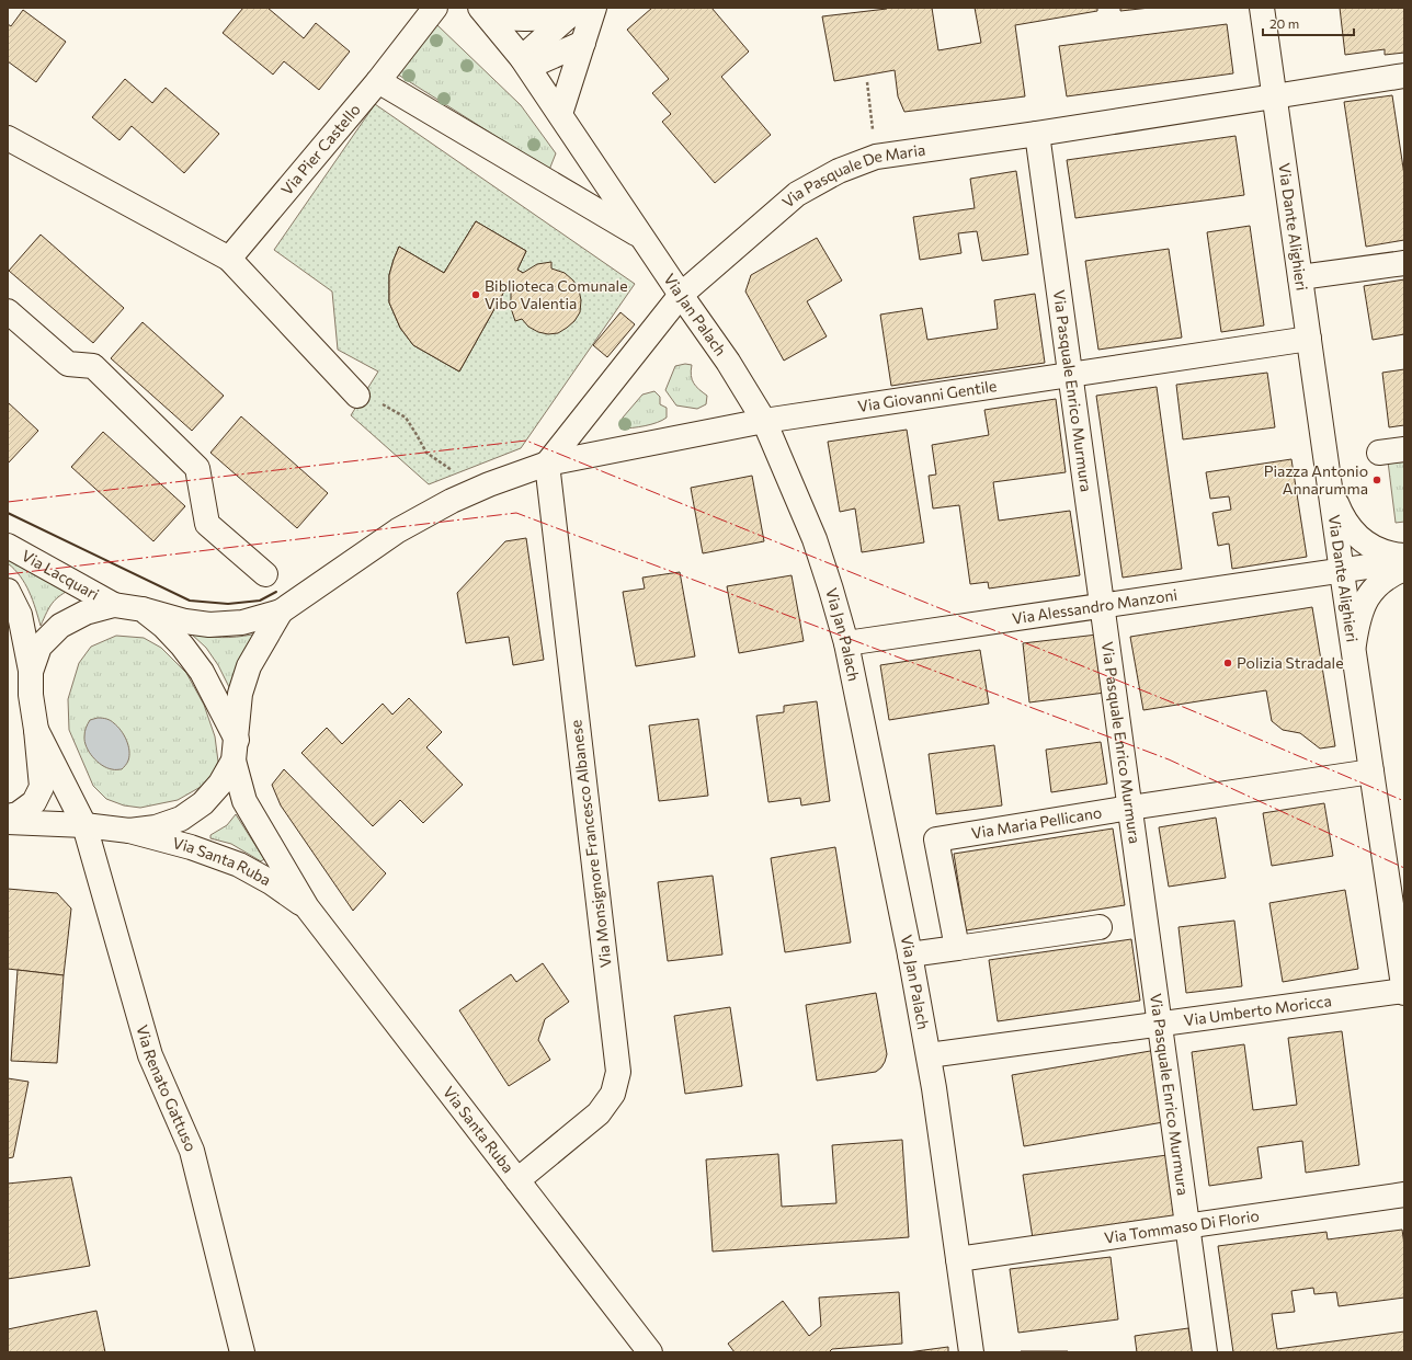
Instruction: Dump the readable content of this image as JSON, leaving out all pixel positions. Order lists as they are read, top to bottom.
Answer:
{
  "streets": {
    "street": [
      "Via Pier Castello",
      "Via Pasquale De Maria",
      "Via Dante Alighieri",
      "Via Jan Palach",
      "Via Pasquale Enrico Murmura",
      "Via Giovanni Gentile",
      "Via Lacquari",
      "Via Alessandro Manzoni",
      "Via Maria Pellicano",
      "Via Monsignore Francesco Albanese",
      "Via Santa Ruba",
      "Via Umberto Moricca",
      "Via Renato Gattuso",
      "Via Tommaso Di Florio"
    ]
  },
  "crossings": [
    ["Via Pasquale De Maria", "Via Dante Alighieri"],
    ["Via Pasquale De Maria", "Via Jan Palach"],
    ["Via Pasquale De Maria", "Via Pasquale Enrico Murmura"],
    ["Via Pasquale De Maria", "Via Giovanni Gentile"],
    ["Via Pasquale De Maria", "Via Monsignore Francesco Albanese"],
    ["Via Dante Alighieri", "Via Giovanni Gentile"],
    ["Via Dante Alighieri", "Via Alessandro Manzoni"],
    ["Via Dante Alighieri", "Via Maria Pellicano"],
    ["Via Dante Alighieri", "Via Umberto Moricca"],
    ["Via Jan Palach", "Via Giovanni Gentile"],
    ["Via Jan Palach", "Via Alessandro Manzoni"],
    ["Via Jan Palach", "Via Umberto Moricca"],
    ["Via Jan Palach", "Via Tommaso Di Florio"],
    ["Via Pasquale Enrico Murmura", "Via Giovanni Gentile"],
    ["Via Pasquale Enrico Murmura", "Via Alessandro Manzoni"],
    ["Via Pasquale Enrico Murmura", "Via Maria Pellicano"],
    ["Via Pasquale Enrico Murmura", "Via Umberto Moricca"],
    ["Via Pasquale Enrico Murmura", "Via Tommaso Di Florio"],
    ["Via Giovanni Gentile", "Via Monsignore Francesco Albanese"],
    ["Via Monsignore Francesco Albanese", "Via Santa Ruba"]
  ],
  "places": ["Biblioteca Comunale Vibo Valentia", "Piazza Antonio Annarumma", "Polizia Stradale"],
  "scale_bar": "20 m"
}
